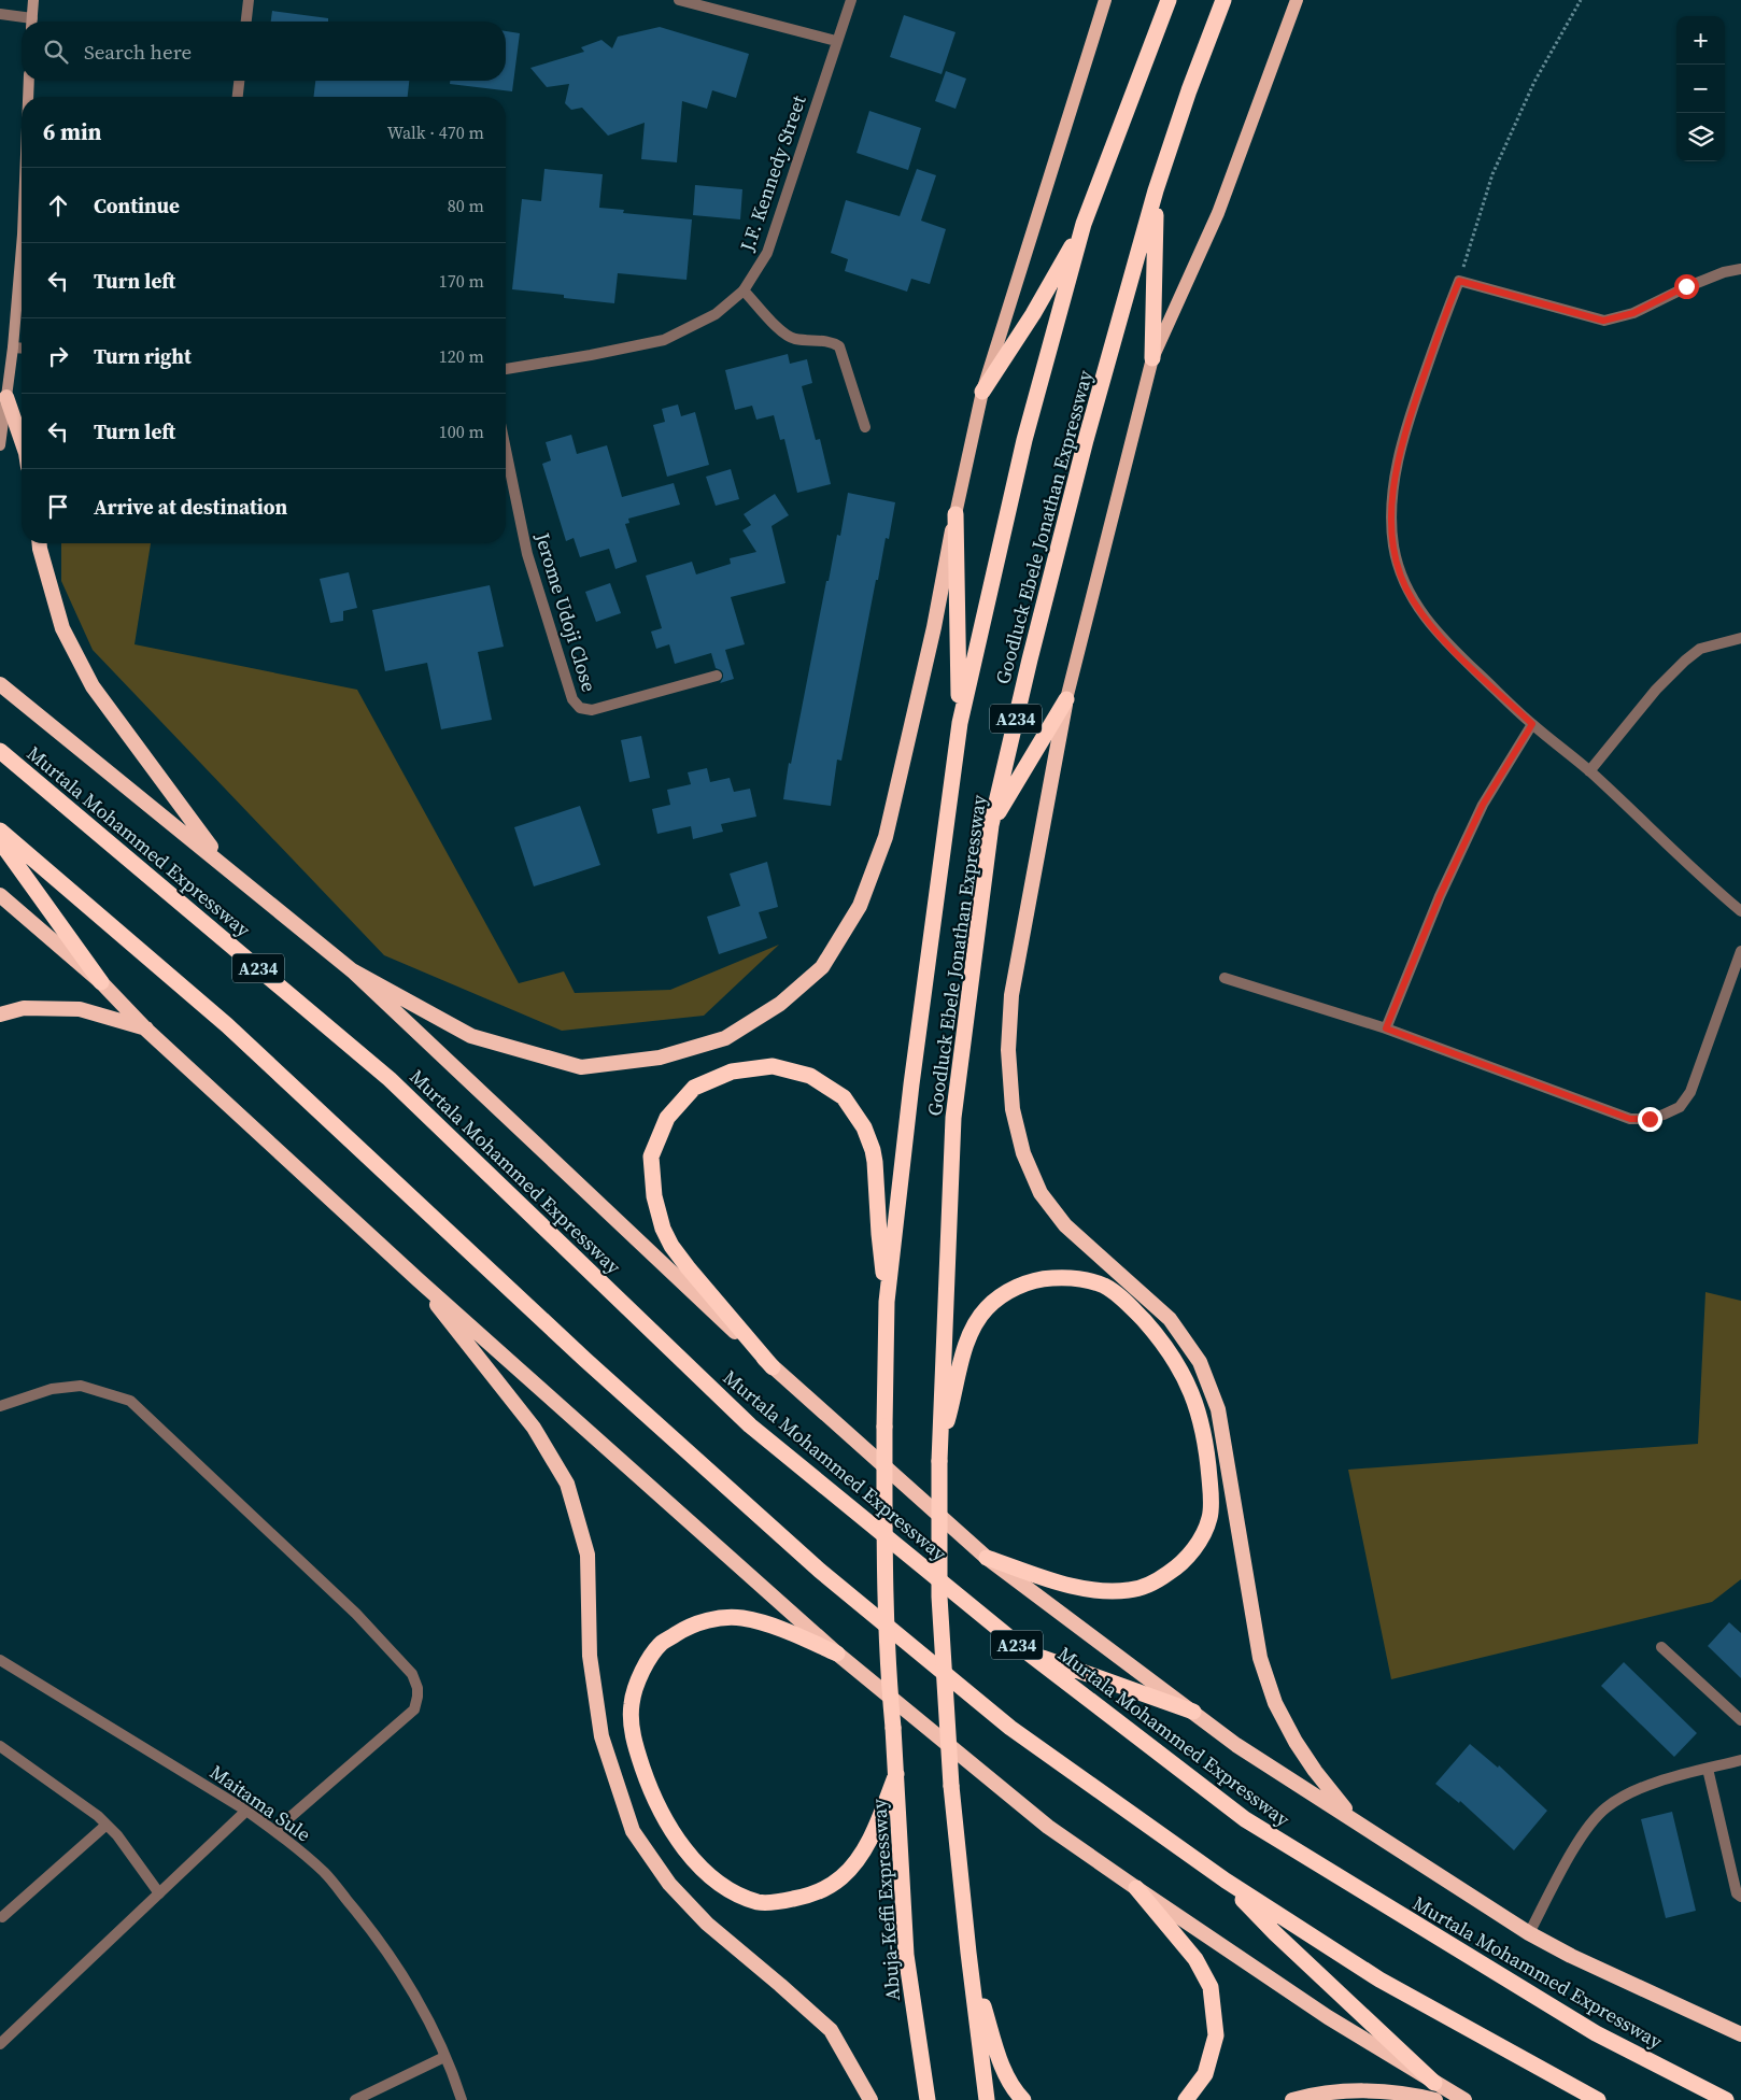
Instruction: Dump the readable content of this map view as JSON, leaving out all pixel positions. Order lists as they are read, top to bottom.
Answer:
{
  "streets": {
    "highway": [
      "Goodluck Ebele Jonathan Expressway",
      "A234",
      "Murtala Mohammed Expressway",
      "Abuja-Keffi Expressway"
    ],
    "street": ["J.F. Kennedy Street", "Jerome Udoji Close", "Maitama Sule"]
  },
  "crossings": [
    ["Goodluck Ebele Jonathan Expressway", "A234"],
    ["Goodluck Ebele Jonathan Expressway", "Abuja-Keffi Expressway"]
  ],
  "page": {
    "map_buttons": ["+", "−"],
    "search": "Search here",
    "heading": ["6 min", "Walk · 470 m"],
    "list": [
      ["Continue", "80 m"],
      ["Turn left", "170 m"],
      ["Turn right", "120 m"],
      ["Turn left", "100 m"],
      "Arrive at destination"
    ]
  }
}
